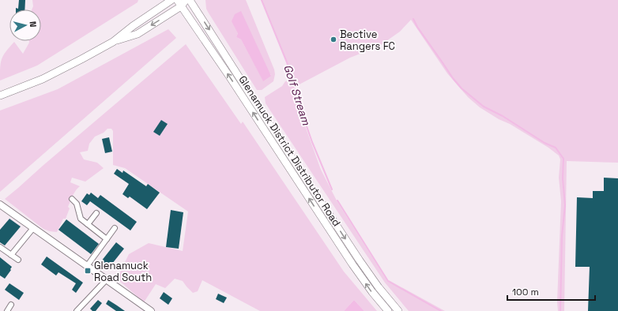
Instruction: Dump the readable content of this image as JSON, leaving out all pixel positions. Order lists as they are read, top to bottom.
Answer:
{
  "streets": {
    "main road": ["Glenamuck District Distributor Road"]
  },
  "water": ["Golf Stream"],
  "places": {
    "other": ["Bective Rangers FC"],
    "transit": ["Glenamuck Road South"]
  },
  "scale_bar": "100 m",
  "north": "right"
}
